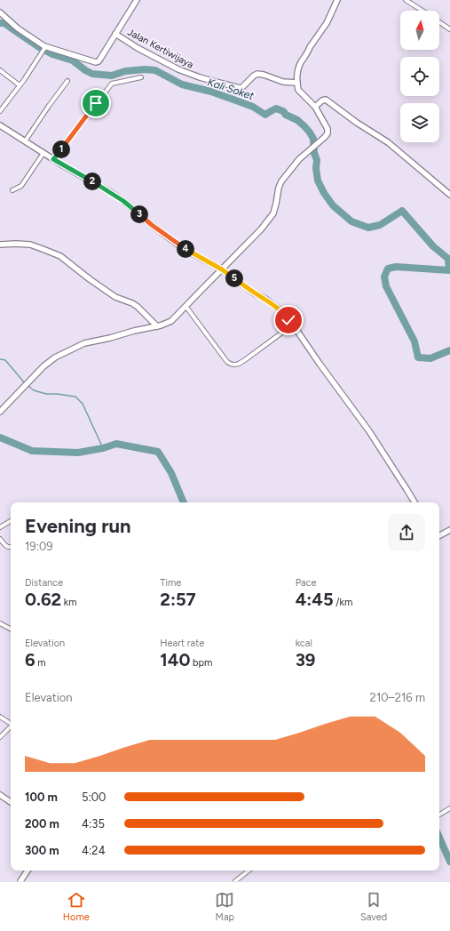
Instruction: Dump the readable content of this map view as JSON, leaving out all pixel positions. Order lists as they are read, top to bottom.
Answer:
{
  "streets": {
    "street": ["Jalan Kertiwijaya"]
  },
  "water": ["Kali Soket"],
  "north": "top",
  "page": {
    "pins": [
      "1",
      "2",
      "3",
      "4",
      "5"
    ],
    "heading": ["Evening run", "19:09"],
    "stats": [
      ["Distance", "0.62 km"],
      ["Time", "2:57"],
      ["Pace", "4:45 /km"],
      ["Elevation", "6 m"],
      ["Heart rate", "140 bpm"],
      ["kcal", "39"]
    ],
    "chart": ["Elevation", "210–216 m"],
    "list": [
      {
        "name": "100 m",
        "note": "5:00"
      },
      {
        "name": "200 m",
        "note": "4:35"
      },
      {
        "name": "300 m",
        "note": "4:24"
      }
    ],
    "tabs": ["Home", "Map", "Saved"]
  }
}
